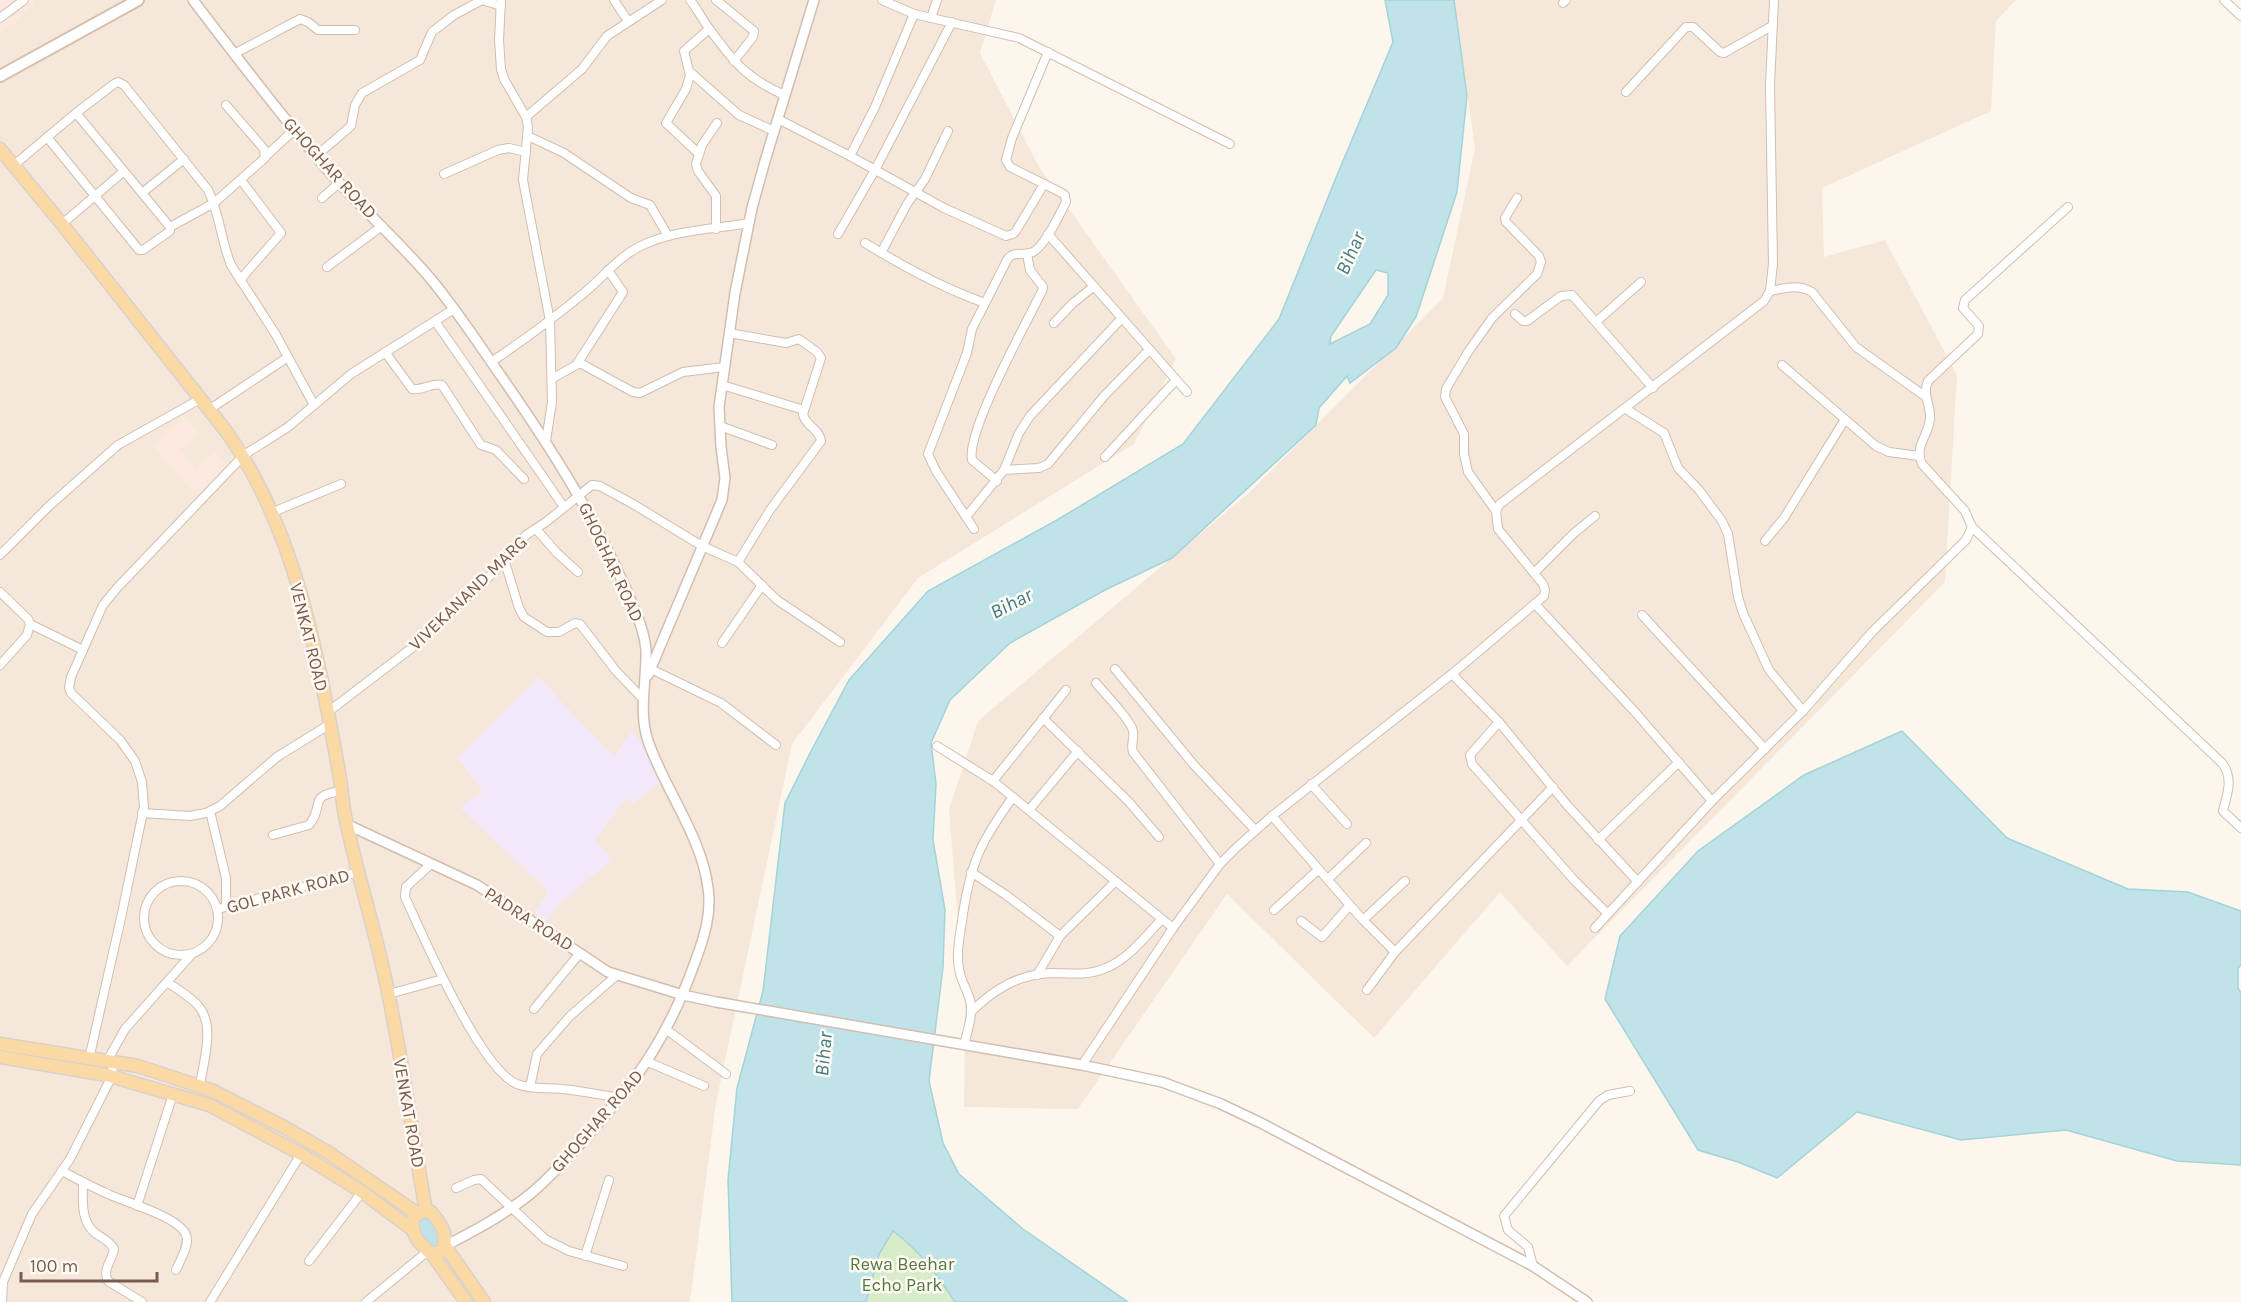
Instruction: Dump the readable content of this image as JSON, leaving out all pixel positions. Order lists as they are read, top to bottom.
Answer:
{
  "streets": {
    "main road": ["VENKAT ROAD"],
    "street": [
      "GHOGHAR ROAD",
      "VIVEKANAND MARG",
      "GOL PARK ROAD",
      "PADRA ROAD"
    ]
  },
  "crossings": [
    ["GHOGHAR ROAD", "VIVEKANAND MARG"],
    ["GHOGHAR ROAD", "VENKAT ROAD"],
    ["GHOGHAR ROAD", "PADRA ROAD"],
    ["VIVEKANAND MARG", "VENKAT ROAD"],
    ["VENKAT ROAD", "GOL PARK ROAD"],
    ["VENKAT ROAD", "PADRA ROAD"]
  ],
  "water": ["Bihar"],
  "parks": ["Rewa Beehar Echo Park"],
  "scale_bar": "100 m"
}
